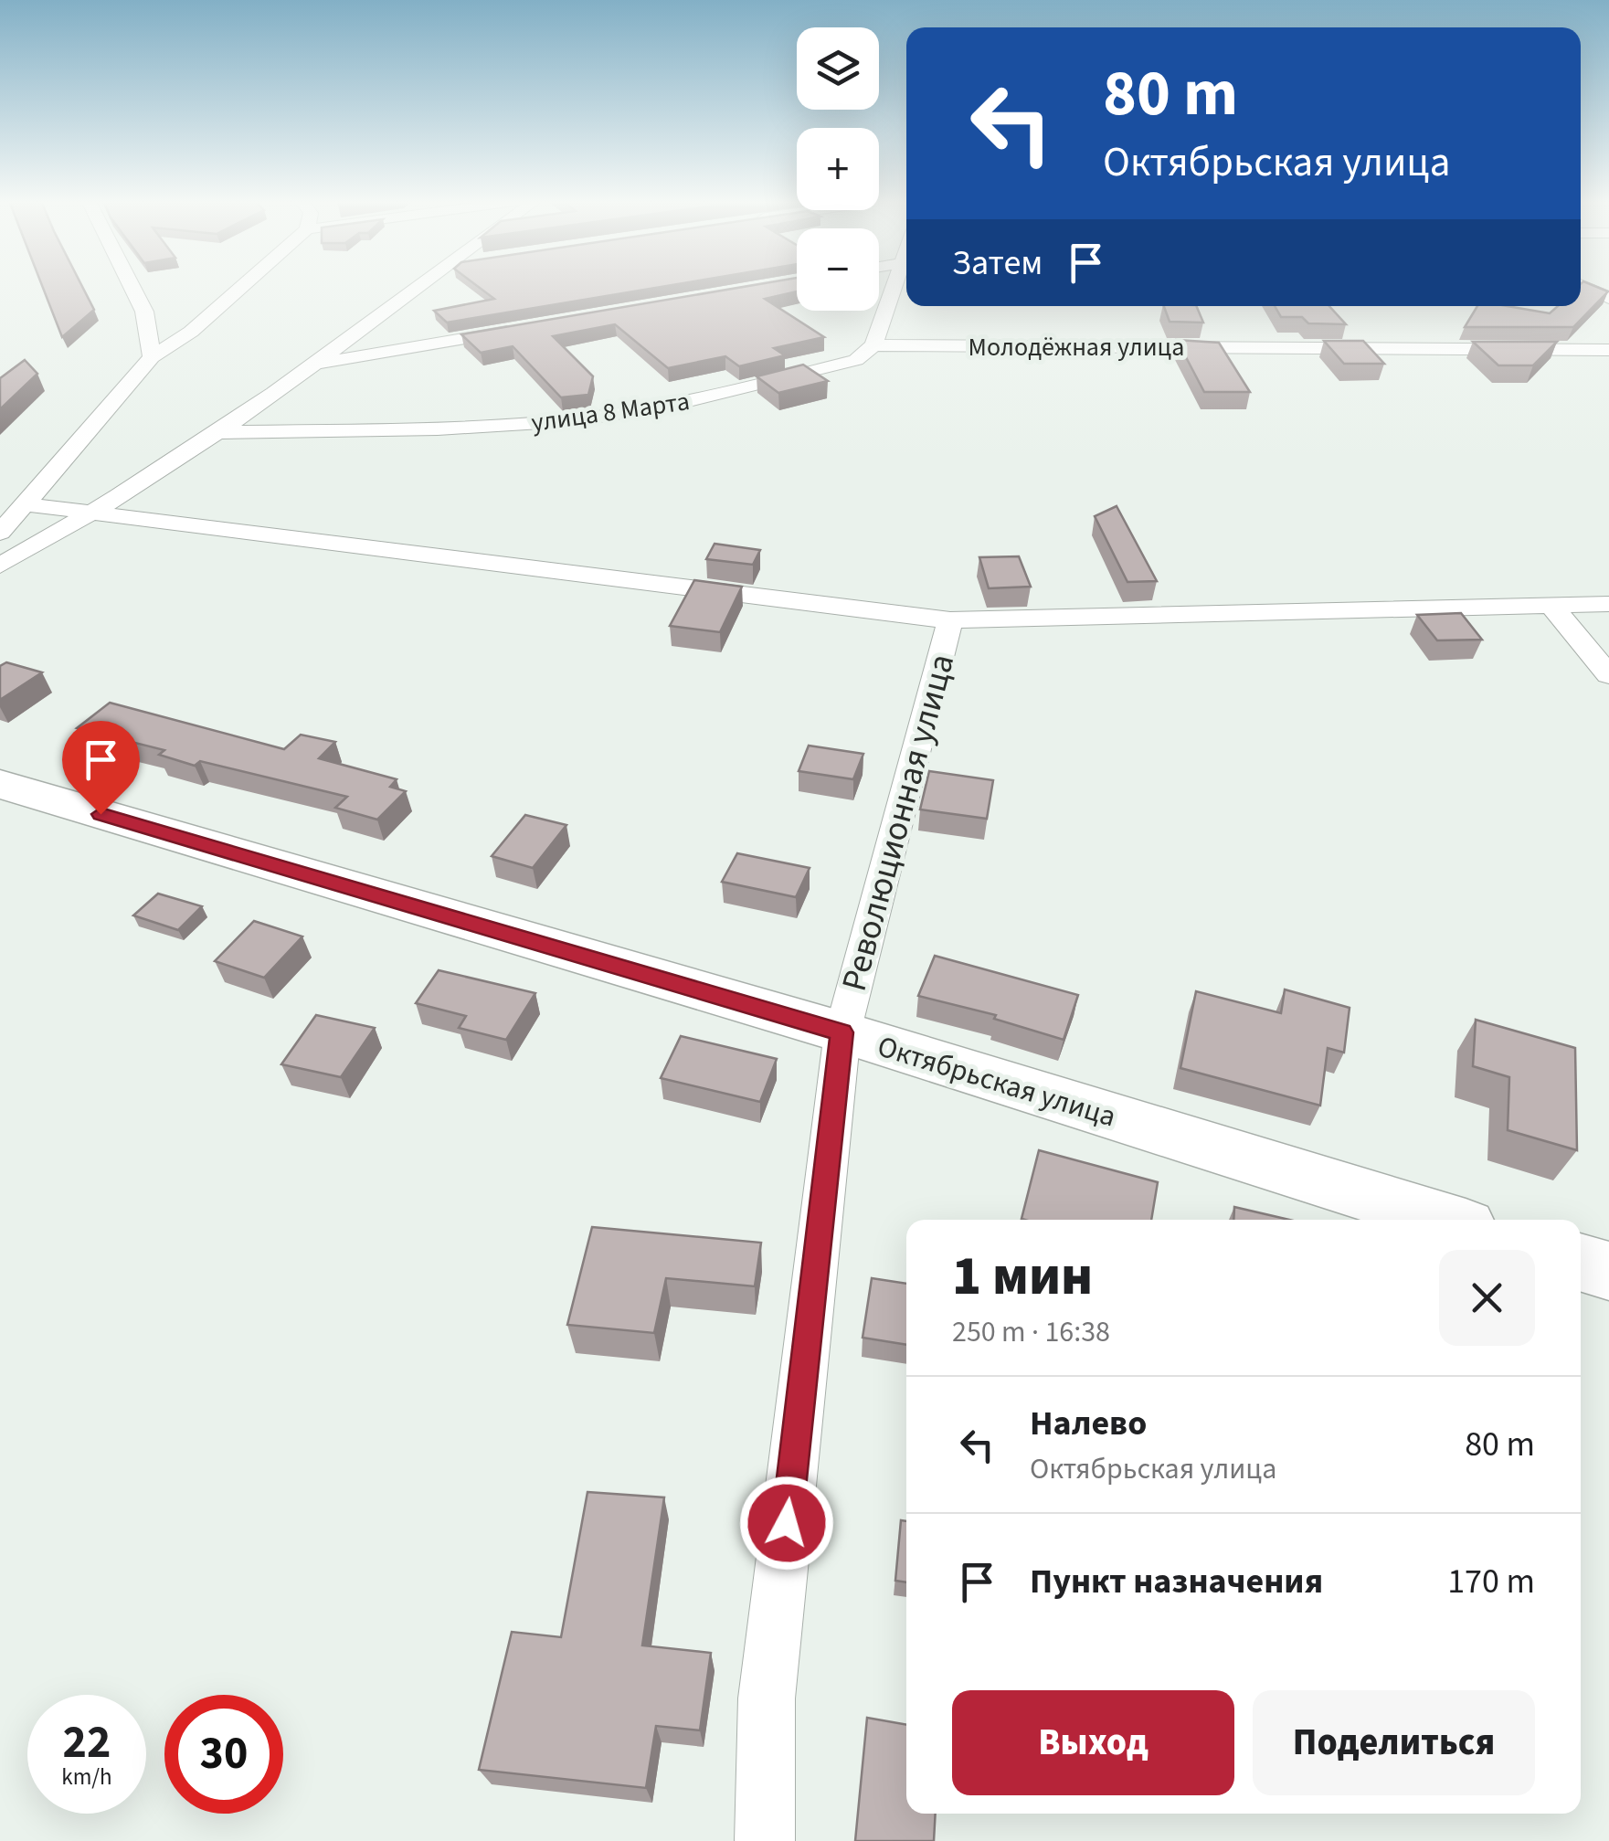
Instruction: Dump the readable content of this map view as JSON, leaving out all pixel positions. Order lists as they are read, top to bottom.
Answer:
{
  "streets": {
    "street": [
      "Молодёжная улица",
      "улица 8 Марта",
      "Революционная улица",
      "Октябрьская улица"
    ]
  },
  "crossings": [
    ["Молодёжная улица", "улица 8 Марта"],
    ["Революционная улица", "Октябрьская улица"]
  ],
  "page": {
    "map_buttons": ["+", "−"],
    "turn": ["80 m", "Октябрьская улица"],
    "then": "Затем",
    "heading": ["1 мин", "250 m · 16:38"],
    "list": [
      {
        "name": "Налево",
        "note": "Октябрьская улица",
        "value": "80 m"
      },
      {
        "name": "Пункт назначения",
        "value": "170 m"
      }
    ],
    "buttons": ["Выход", "Поделиться"],
    "speed": "22 km/h",
    "limit": "30"
  }
}
